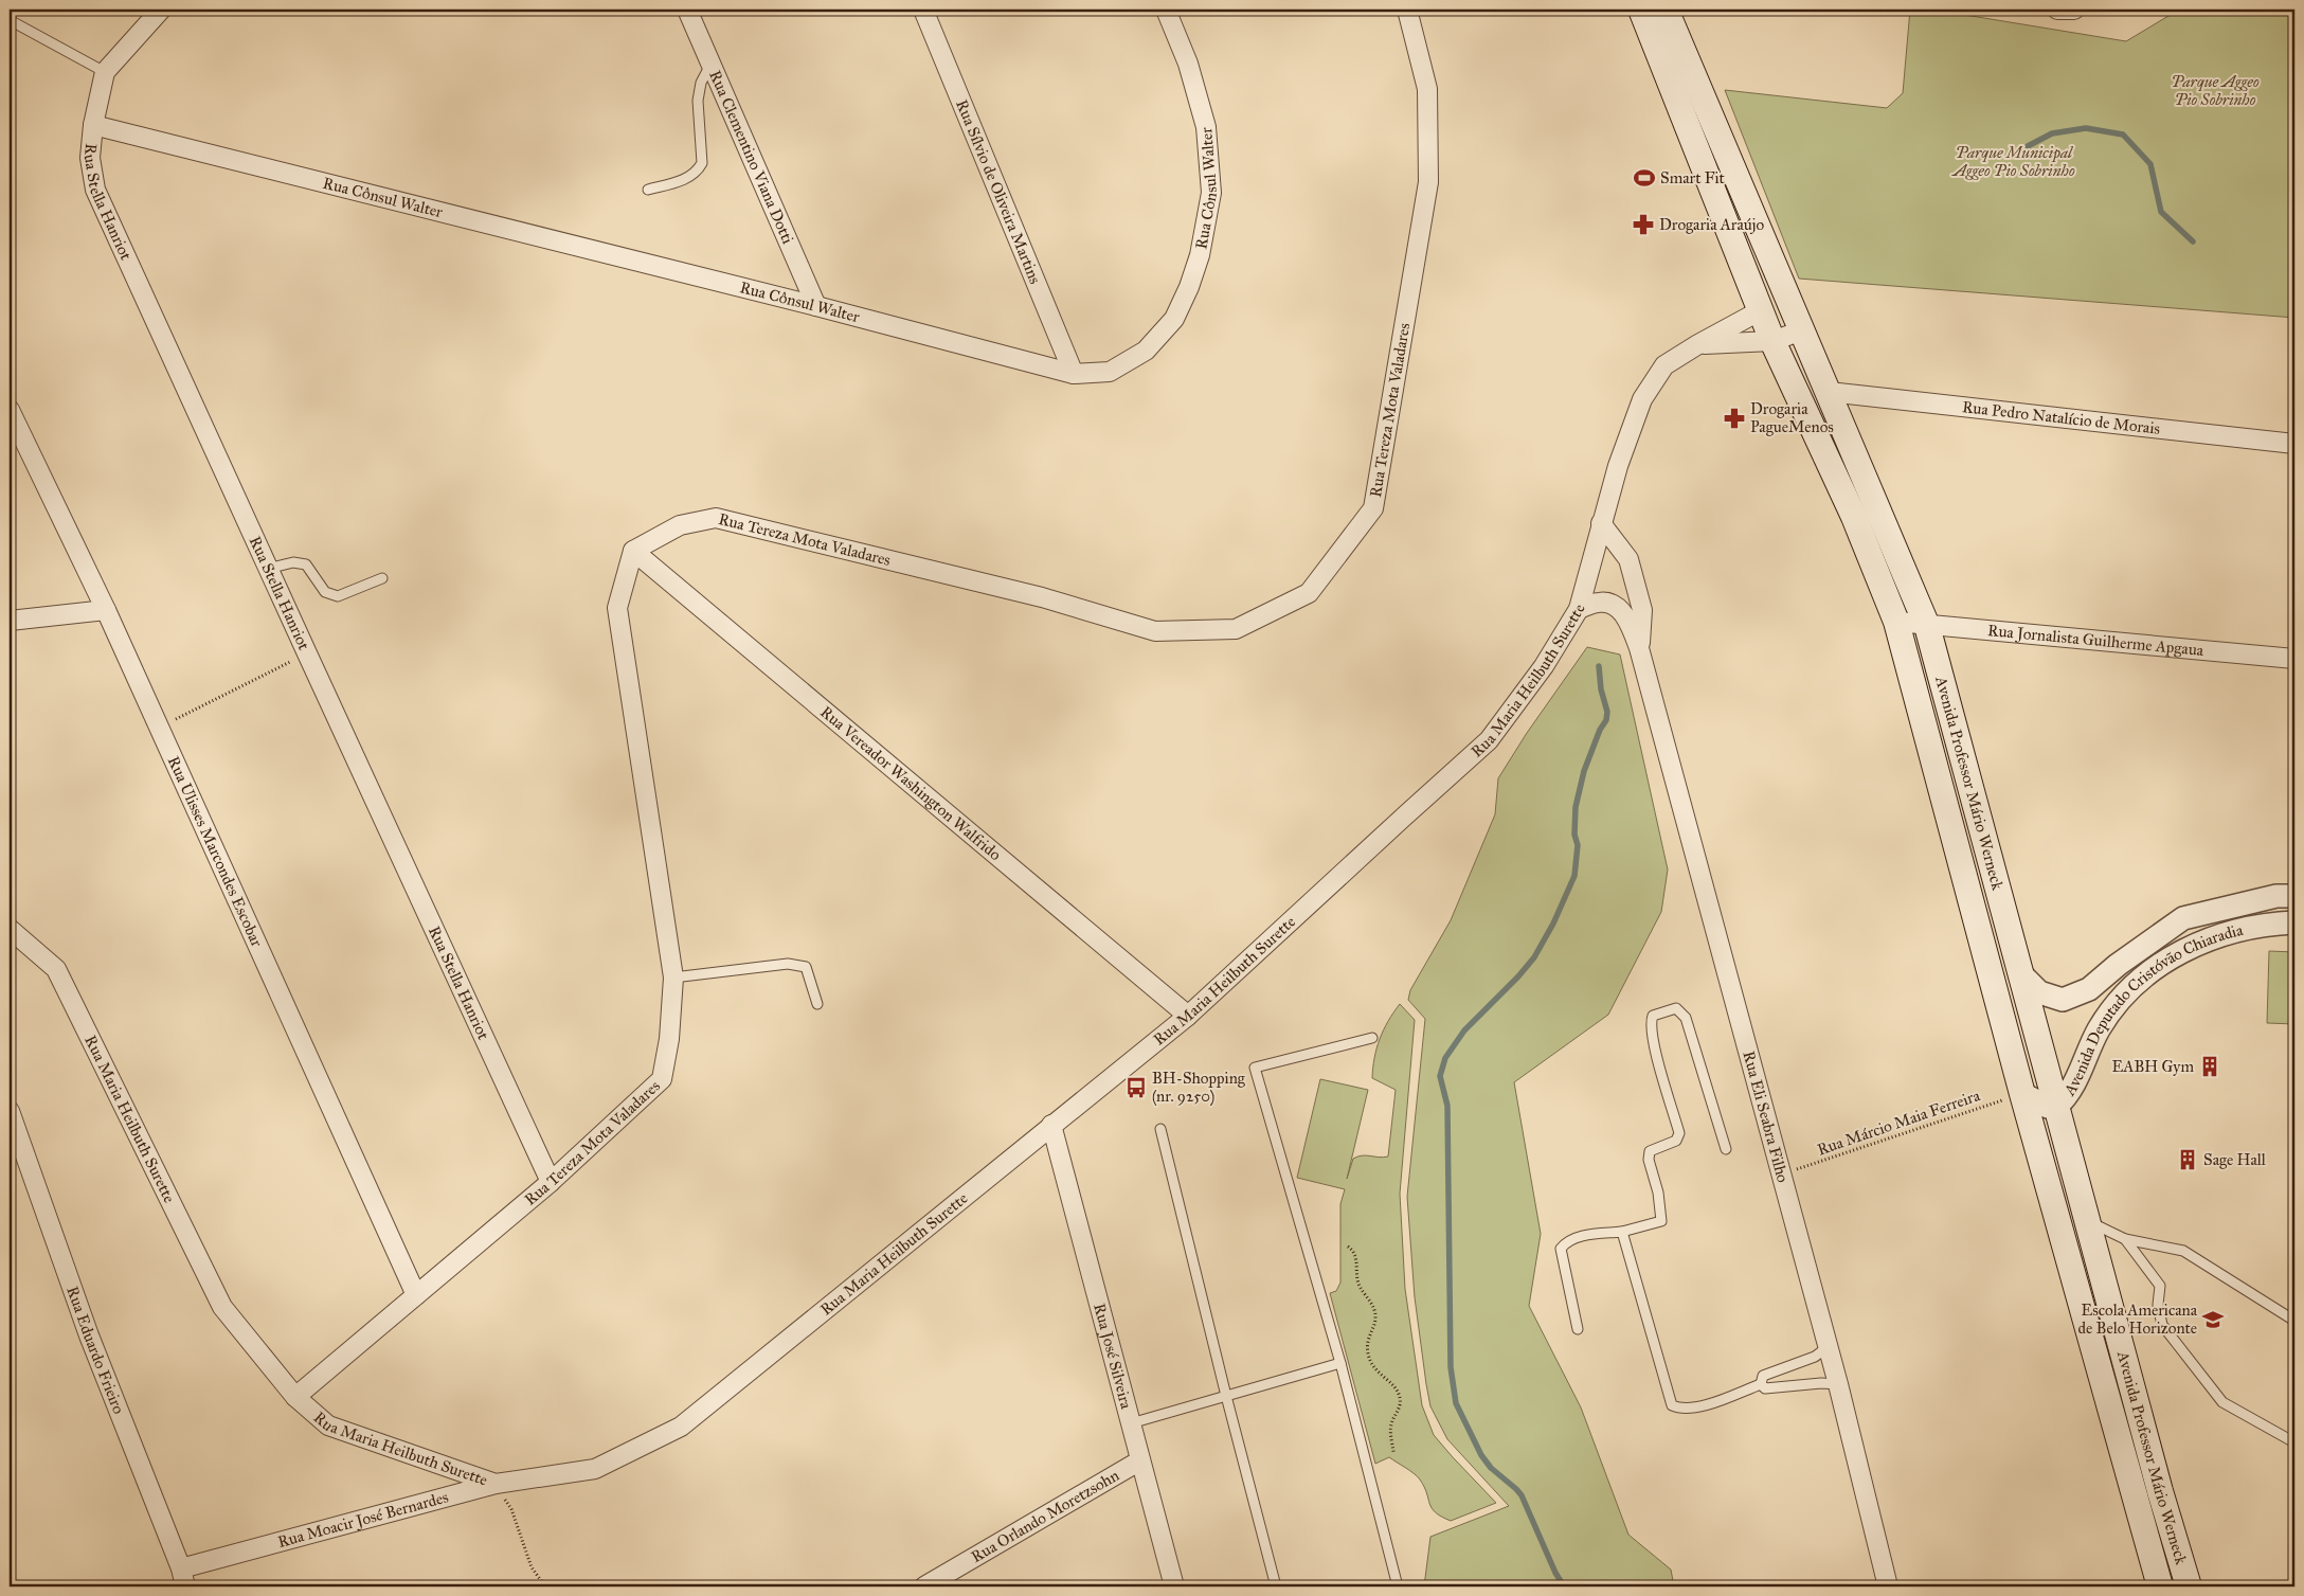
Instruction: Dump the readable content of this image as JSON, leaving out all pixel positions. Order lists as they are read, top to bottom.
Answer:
{
  "streets": {
    "main road": ["Avenida Professor Mário Werneck"],
    "street": [
      "Rua Clementino Viana Dotti",
      "Rua Cônsul Walter",
      "Rua Sílvio de Oliveira Martins",
      "Rua Stella Hanriot",
      "Rua Tereza Mota Valadares",
      "Rua Pedro Natalício de Morais",
      "Rua Jornalista Guilherme Apgaua",
      "Rua Maria Heilbuth Surette",
      "Rua Vereador Washington Walfrido",
      "Rua Ulisses Marcondes Escobar",
      "Avenida Deputado Cristóvão Chiaradia",
      "Rua Eli Seabra Filho",
      "Rua Eduardo Frieiro",
      "Rua José Silveira",
      "Rua Orlando Moretzsohn",
      "Rua Moacir José Bernardes"
    ],
    "path": ["Rua Márcio Maia Ferreira"]
  },
  "crossings": [
    ["Rua Clementino Viana Dotti", "Rua Cônsul Walter"],
    ["Rua Cônsul Walter", "Rua Sílvio de Oliveira Martins"],
    ["Rua Cônsul Walter", "Rua Stella Hanriot"],
    ["Rua Stella Hanriot", "Rua Tereza Mota Valadares"],
    ["Rua Tereza Mota Valadares", "Rua Maria Heilbuth Surette"],
    ["Rua Tereza Mota Valadares", "Rua Vereador Washington Walfrido"],
    ["Rua Tereza Mota Valadares", "Rua Ulisses Marcondes Escobar"],
    ["Rua Pedro Natalício de Morais", "Avenida Professor Mário Werneck"],
    ["Rua Jornalista Guilherme Apgaua", "Avenida Professor Mário Werneck"],
    ["Rua Maria Heilbuth Surette", "Rua Vereador Washington Walfrido"],
    ["Rua Maria Heilbuth Surette", "Avenida Professor Mário Werneck"],
    ["Rua Maria Heilbuth Surette", "Rua Eli Seabra Filho"],
    ["Rua Maria Heilbuth Surette", "Rua José Silveira"],
    ["Rua Maria Heilbuth Surette", "Rua Moacir José Bernardes"],
    ["Avenida Professor Mário Werneck", "Avenida Deputado Cristóvão Chiaradia"],
    ["Avenida Professor Mário Werneck", "Rua Márcio Maia Ferreira"],
    ["Avenida Deputado Cristóvão Chiaradia", "Rua Márcio Maia Ferreira"],
    ["Rua Eli Seabra Filho", "Rua Márcio Maia Ferreira"],
    ["Rua Eduardo Frieiro", "Rua Moacir José Bernardes"],
    ["Rua José Silveira", "Rua Orlando Moretzsohn"]
  ],
  "parks": ["Parque Aggeo Pio Sobrinho", "Parque Municipal Aggeo Pio Sobrinho"],
  "places": {
    "sports": ["Smart Fit"],
    "pharmacy": ["Drogaria Araújo", "Drogaria PagueMenos"],
    "building": ["EABH Gym", "Sage Hall"],
    "bus stop": ["BH-Shopping (nr. 9250)"],
    "school or university": ["Escola Americana de Belo Horizonte"]
  }
}
